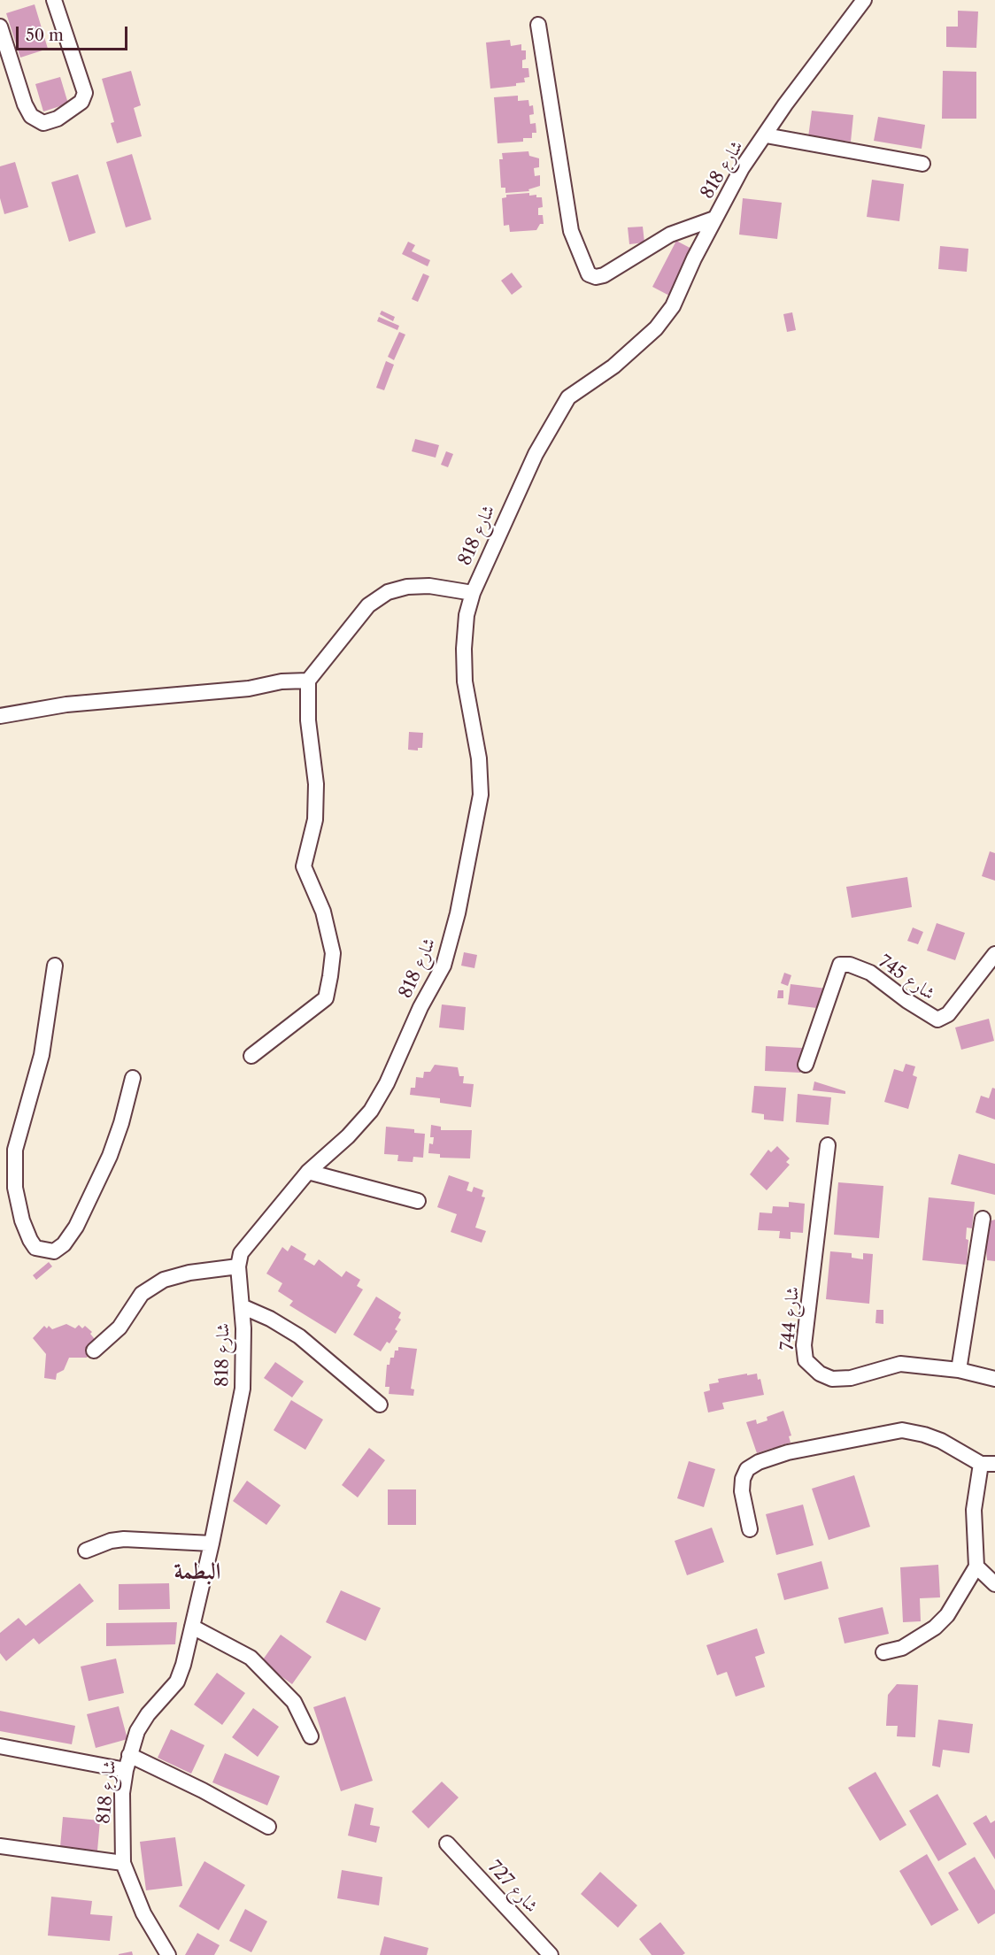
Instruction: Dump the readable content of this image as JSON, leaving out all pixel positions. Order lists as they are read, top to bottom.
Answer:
{
  "streets": {
    "street": [
      "شارع 818",
      "شارع 745",
      "شارع 744",
      "شارع 727"
    ]
  },
  "districts": ["البطمة"],
  "scale_bar": "50 m"
}
